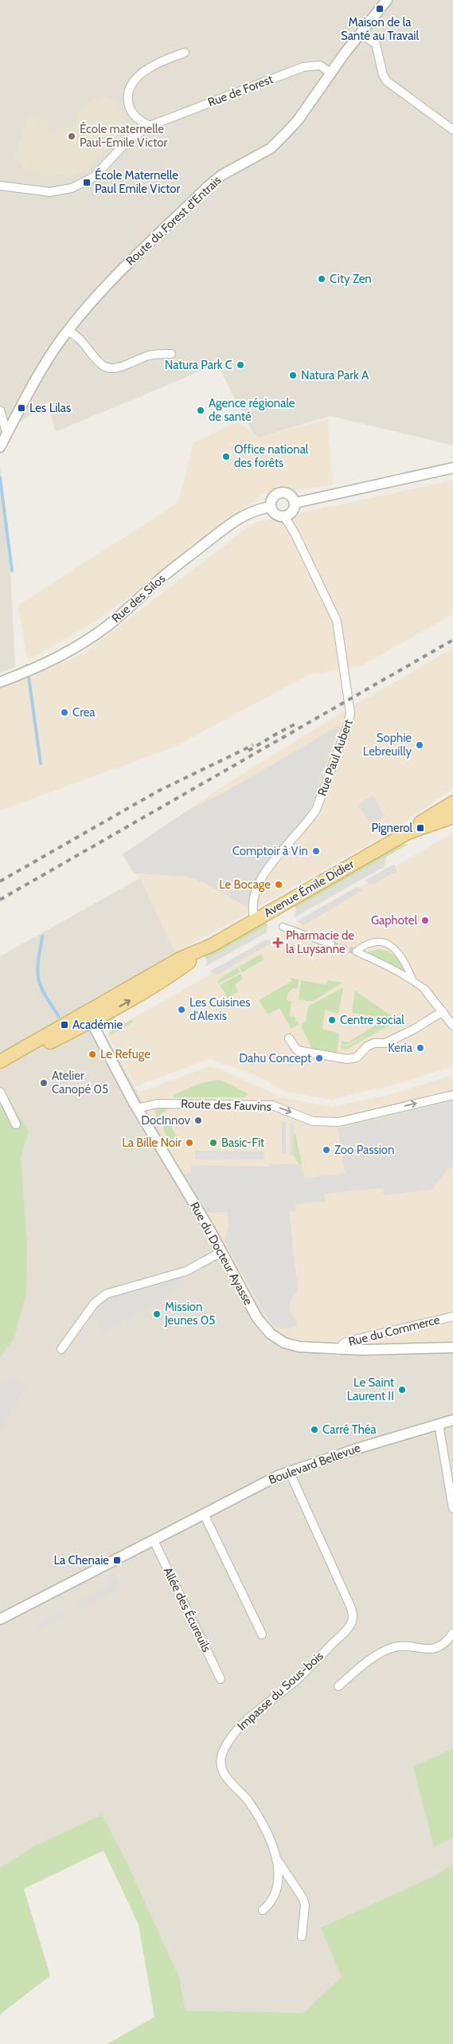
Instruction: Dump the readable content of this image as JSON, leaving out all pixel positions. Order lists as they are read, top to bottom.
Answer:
{
  "streets": {
    "main road": ["Avenue Émile Didier"],
    "street": [
      "Rue de Forest",
      "Route du Forest d'Entrais",
      "Rue des Silos",
      "Rue Paul Aubert",
      "Route des Fauvins",
      "Rue du Docteur Ayasse",
      "Rue du Commerce",
      "Boulevard Bellevue",
      "Allée des Écureuils",
      "Impasse du Sous-bois"
    ]
  },
  "crossings": [
    ["Rue de Forest", "Route du Forest d'Entrais"],
    ["Rue des Silos", "Rue Paul Aubert"],
    ["Rue Paul Aubert", "Avenue Émile Didier"],
    ["Avenue Émile Didier", "Rue du Docteur Ayasse"],
    ["Route des Fauvins", "Rue du Docteur Ayasse"],
    ["Rue du Docteur Ayasse", "Rue du Commerce"],
    ["Boulevard Bellevue", "Allée des Écureuils"],
    ["Boulevard Bellevue", "Impasse du Sous-bois"]
  ],
  "one_way": ["Route des Fauvins"],
  "places": {
    "transit": [
      "Maison de la Santé au Travail",
      "École Maternelle Paul Emile Victor",
      "Les Lilas",
      "Pignerol",
      "Académie",
      "La Chenaie"
    ],
    "other": [
      "École maternelle Paul-Emile Victor",
      "City Zen",
      "Natura Park C",
      "Natura Park A",
      "Agence régionale de santé",
      "Office national des forêts",
      "Crea",
      "Sophie Lebreuilly",
      "Comptoir à Vin",
      "Le Bocage",
      "Gaphotel",
      "Les Cuisines d'Alexis",
      "Centre social",
      "Keria",
      "Le Refuge",
      "Dahu Concept",
      "Atelier Canopé 05",
      "DocInnov",
      "La Bille Noir",
      "Basic-Fit",
      "Zoo Passion",
      "Mission Jeunes 05",
      "Le Saint Laurent II",
      "Carré Théa"
    ],
    "health": ["Pharmacie de la Luysanne"]
  }
}
